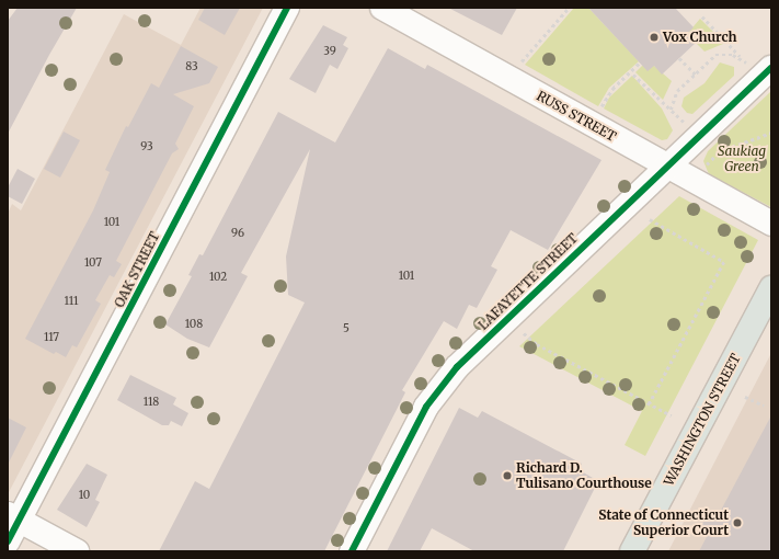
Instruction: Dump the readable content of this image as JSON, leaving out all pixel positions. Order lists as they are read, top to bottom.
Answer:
{
  "streets": {
    "main road": ["WASHINGTON STREET"],
    "street": ["RUSS STREET", "OAK STREET", "LAFAYETTE STREET"]
  },
  "crossings": [
    ["RUSS STREET", "LAFAYETTE STREET"]
  ],
  "parks": ["Saukiag Green"],
  "places": ["Vox Church", "Richard D. Tulisano Courthouse", "State of Connecticut Superior Court"],
  "house_numbers": [
    "39",
    "83",
    "93",
    "101",
    "96",
    "107",
    "101",
    "102",
    "111",
    "108",
    "5",
    "117",
    "118",
    "10"
  ]
}
